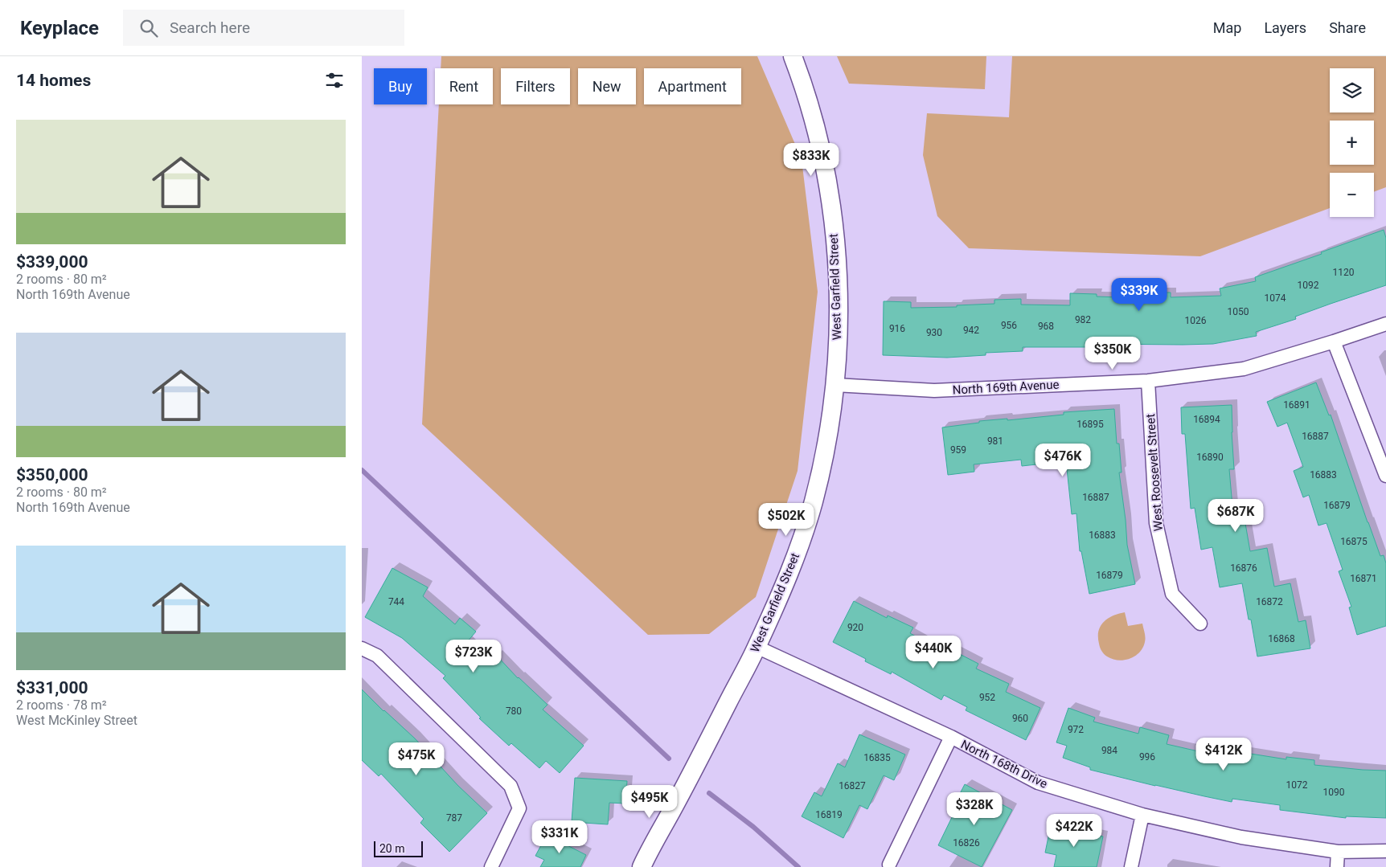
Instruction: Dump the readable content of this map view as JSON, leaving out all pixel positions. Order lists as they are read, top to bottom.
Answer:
{
  "streets": {
    "street": [
      "West Garfield Street",
      "North 169th Avenue",
      "West Roosevelt Street",
      "North 168th Drive"
    ]
  },
  "crossings": [
    ["West Garfield Street", "North 169th Avenue"],
    ["West Garfield Street", "North 168th Drive"],
    ["North 169th Avenue", "West Roosevelt Street"]
  ],
  "house_numbers": [
    "1120",
    "1092",
    "1074",
    "1050",
    "982",
    "1026",
    "956",
    "968",
    "916",
    "942",
    "930",
    "16891",
    "16894",
    "16895",
    "16887",
    "981",
    "959",
    "16890",
    "16883",
    "16887",
    "16879",
    "16883",
    "16875",
    "16876",
    "16879",
    "16871",
    "744",
    "16872",
    "920",
    "16868",
    "952",
    "780",
    "960",
    "972",
    "984",
    "996",
    "16835",
    "1072",
    "16827",
    "1090",
    "16819",
    "787",
    "16826"
  ],
  "scale_bar": "20 m",
  "page": {
    "header": "Keyplace",
    "search": "Search here",
    "nav": ["Map", "Layers", "Share"],
    "heading": "14 homes",
    "map_buttons": ["+", "−"],
    "chip": [
      "Buy",
      "Rent",
      "Filters",
      "New",
      "Apartment"
    ],
    "list": [
      {
        "name": "$339,000",
        "note": "2 rooms · 80 m² · North 169th Avenue"
      },
      {
        "name": "$350,000",
        "note": "2 rooms · 80 m² · North 169th Avenue"
      },
      {
        "name": "$331,000",
        "note": "2 rooms · 78 m² · West McKinley Street"
      }
    ],
    "price": [
      "$833K",
      "$339K",
      "$350K",
      "$476K",
      "$687K",
      "$502K",
      "$440K",
      "$723K",
      "$412K",
      "$475K",
      "$495K",
      "$328K",
      "$422K",
      "$331K"
    ],
    "scale": "20 m"
  }
}
